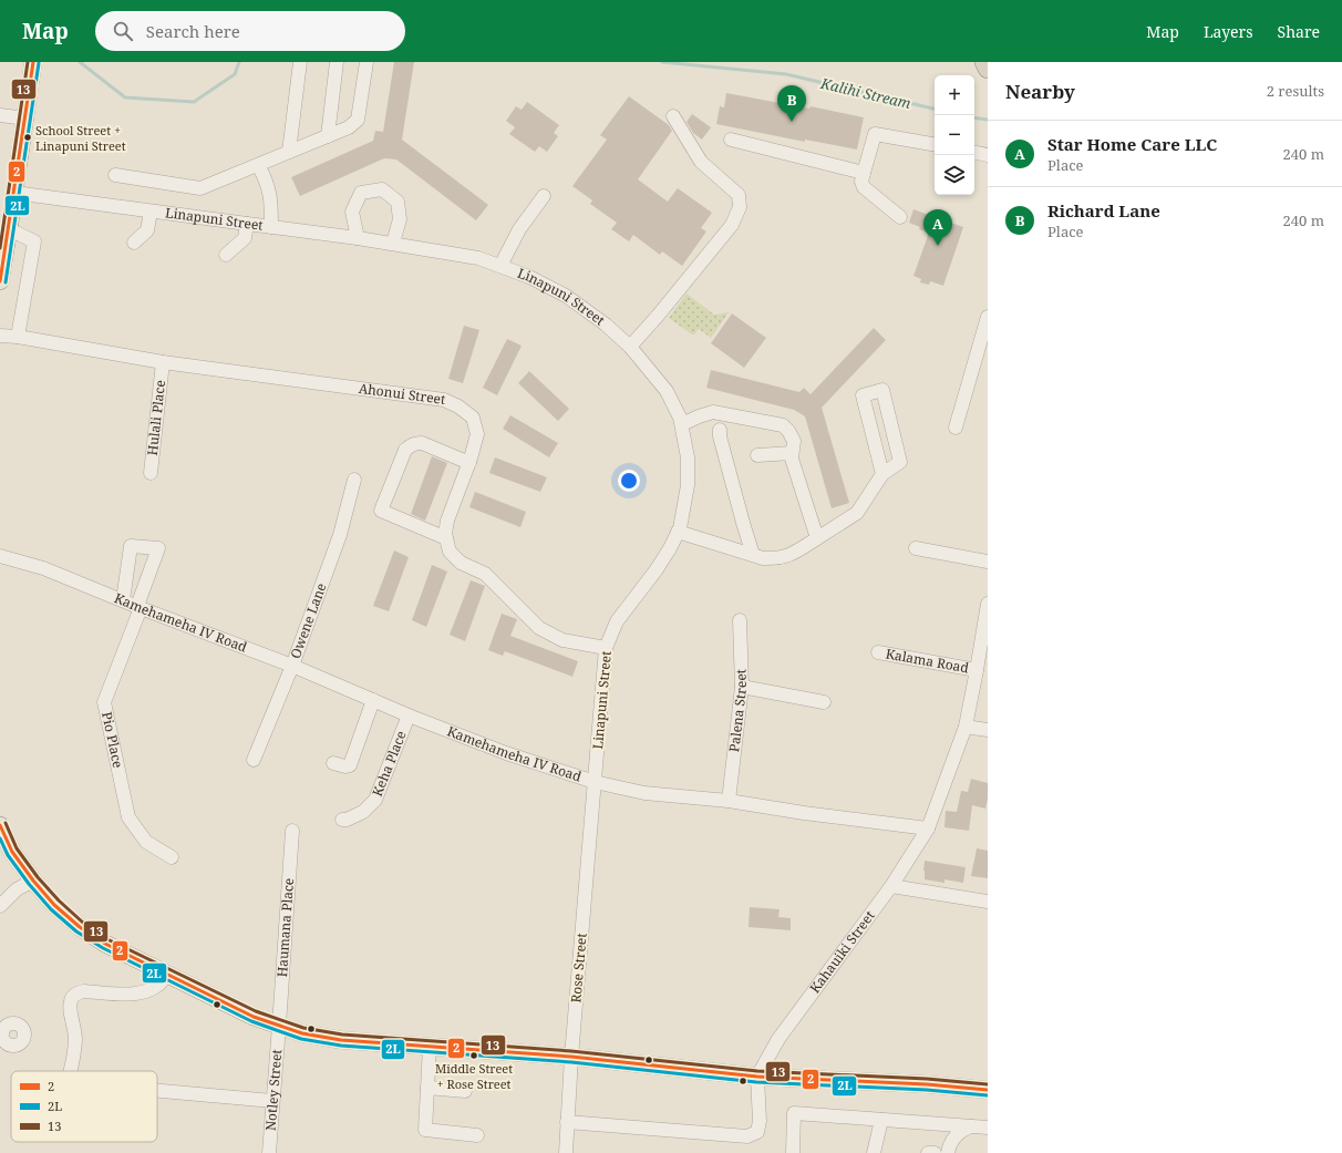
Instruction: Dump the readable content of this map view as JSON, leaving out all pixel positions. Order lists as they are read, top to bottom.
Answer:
{
  "streets": {
    "street": [
      "Linapuni Street",
      "Ahonui Street",
      "Hulali Place",
      "Owene Lane",
      "Kamehameha IV Road",
      "Kalama Road",
      "Palena Street",
      "Pio Place",
      "Keha Place",
      "Haumana Place",
      "Kahauiki Street",
      "Rose Street",
      "Notley Street"
    ]
  },
  "crossings": [
    ["Linapuni Street", "Kamehameha IV Road"],
    ["Linapuni Street", "Rose Street"],
    ["Ahonui Street", "Hulali Place"],
    ["Owene Lane", "Kamehameha IV Road"],
    ["Kamehameha IV Road", "Palena Street"],
    ["Kamehameha IV Road", "Pio Place"],
    ["Kamehameha IV Road", "Keha Place"],
    ["Kamehameha IV Road", "Kahauiki Street"],
    ["Kamehameha IV Road", "Rose Street"],
    ["Haumana Place", "Notley Street"]
  ],
  "water": ["Kalihi Stream"],
  "places": ["School Street + Linapuni Street", "Middle Street + Rose Street"],
  "lines": ["transit line 2", "transit line 13", "transit line 2L"],
  "legend": ["2", "2L", "13"],
  "page": {
    "header": "Map",
    "search": "Search here",
    "nav": ["Map", "Layers", "Share"],
    "heading": ["Nearby", "2 results"],
    "map_buttons": ["+", "−"],
    "pins": ["B", "A"],
    "list": [
      {
        "mark": "A",
        "name": "Star Home Care LLC",
        "note": "Place",
        "value": "240 m"
      },
      {
        "mark": "B",
        "name": "Richard Lane",
        "note": "Place",
        "value": "240 m"
      }
    ]
  }
}
